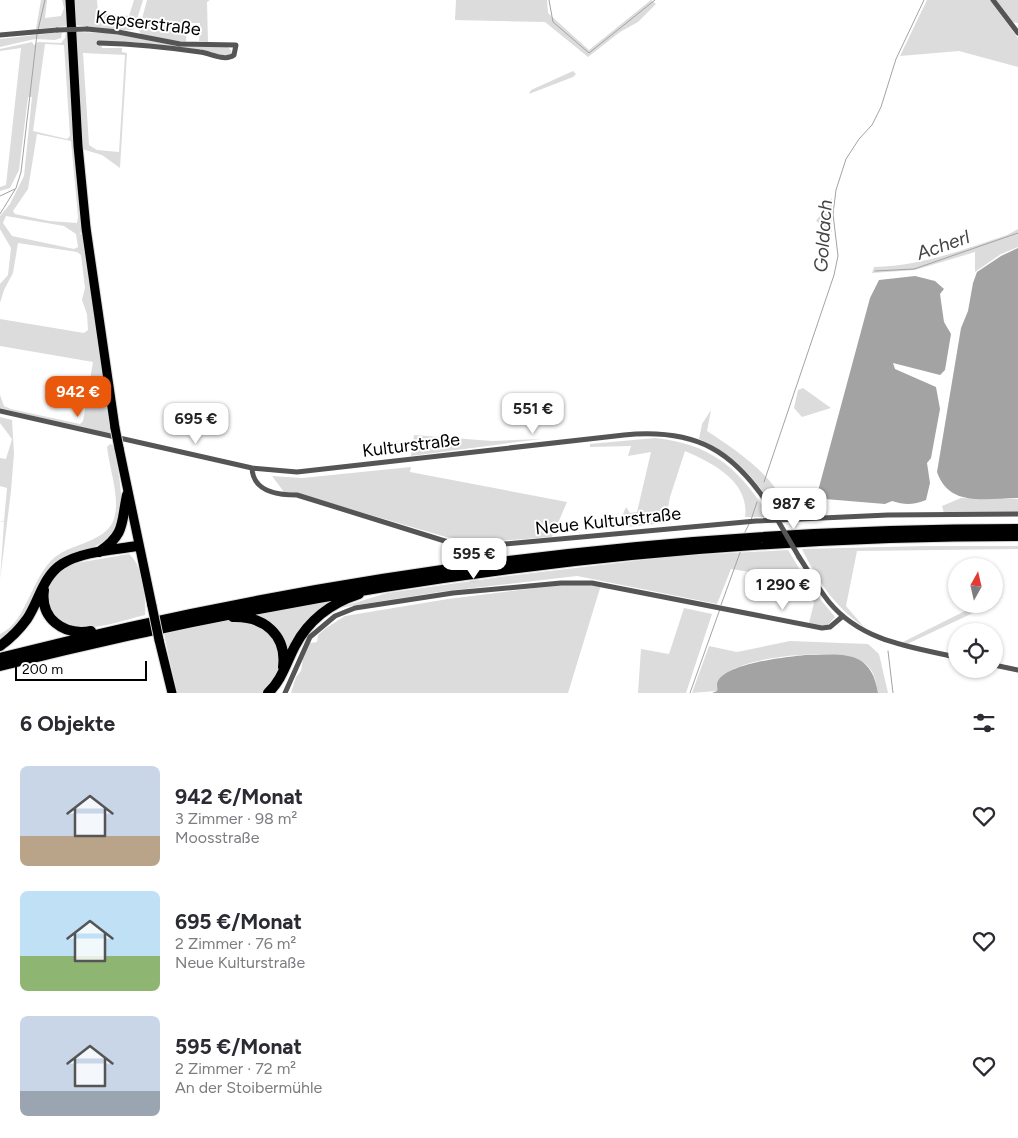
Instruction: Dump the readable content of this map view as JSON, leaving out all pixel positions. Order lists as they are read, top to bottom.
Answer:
{
  "streets": {
    "street": ["Kepserstraße", "Kulturstraße", "Neue Kulturstraße"]
  },
  "crossings": [
    ["Kulturstraße", "Neue Kulturstraße"]
  ],
  "water": ["Goldach", "Acherl"],
  "scale_bar": "200 m",
  "north": "top",
  "page": {
    "price": [
      "942 €",
      "551 €",
      "695 €",
      "987 €",
      "595 €",
      "1 290 €"
    ],
    "scale": "200 m",
    "heading": "6 Objekte",
    "list": [
      {
        "name": "942 €/Monat",
        "note": "3 Zimmer · 98 m² · Moosstraße"
      },
      {
        "name": "695 €/Monat",
        "note": "2 Zimmer · 76 m² · Neue Kulturstraße"
      },
      {
        "name": "595 €/Monat",
        "note": "2 Zimmer · 72 m² · An der Stoibermühle"
      }
    ]
  }
}
